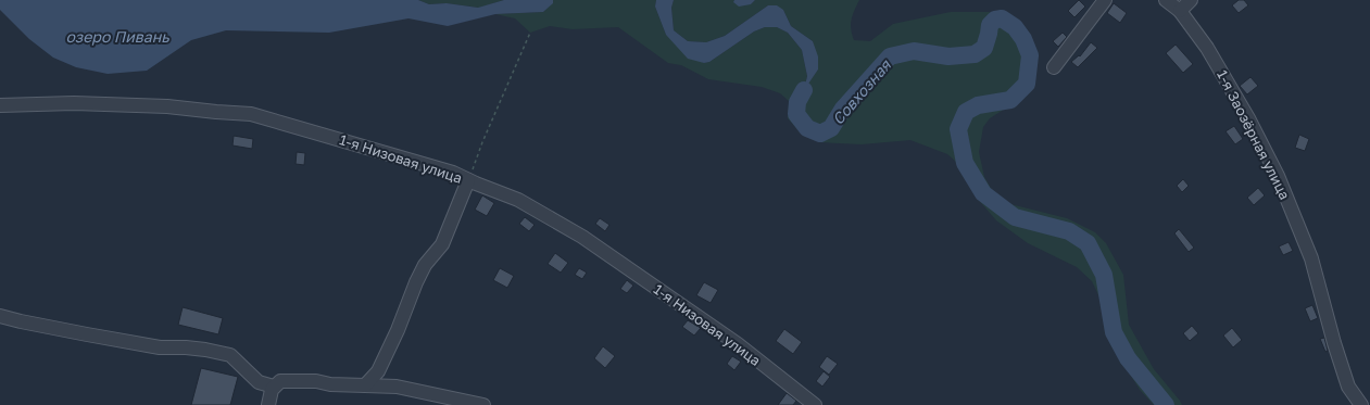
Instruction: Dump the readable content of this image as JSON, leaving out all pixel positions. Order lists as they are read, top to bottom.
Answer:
{
  "streets": {
    "street": ["1-я Заозёрная улица", "1-я Низовая улица"]
  },
  "water": ["озеро Пивань", "Совхозная"]
}
